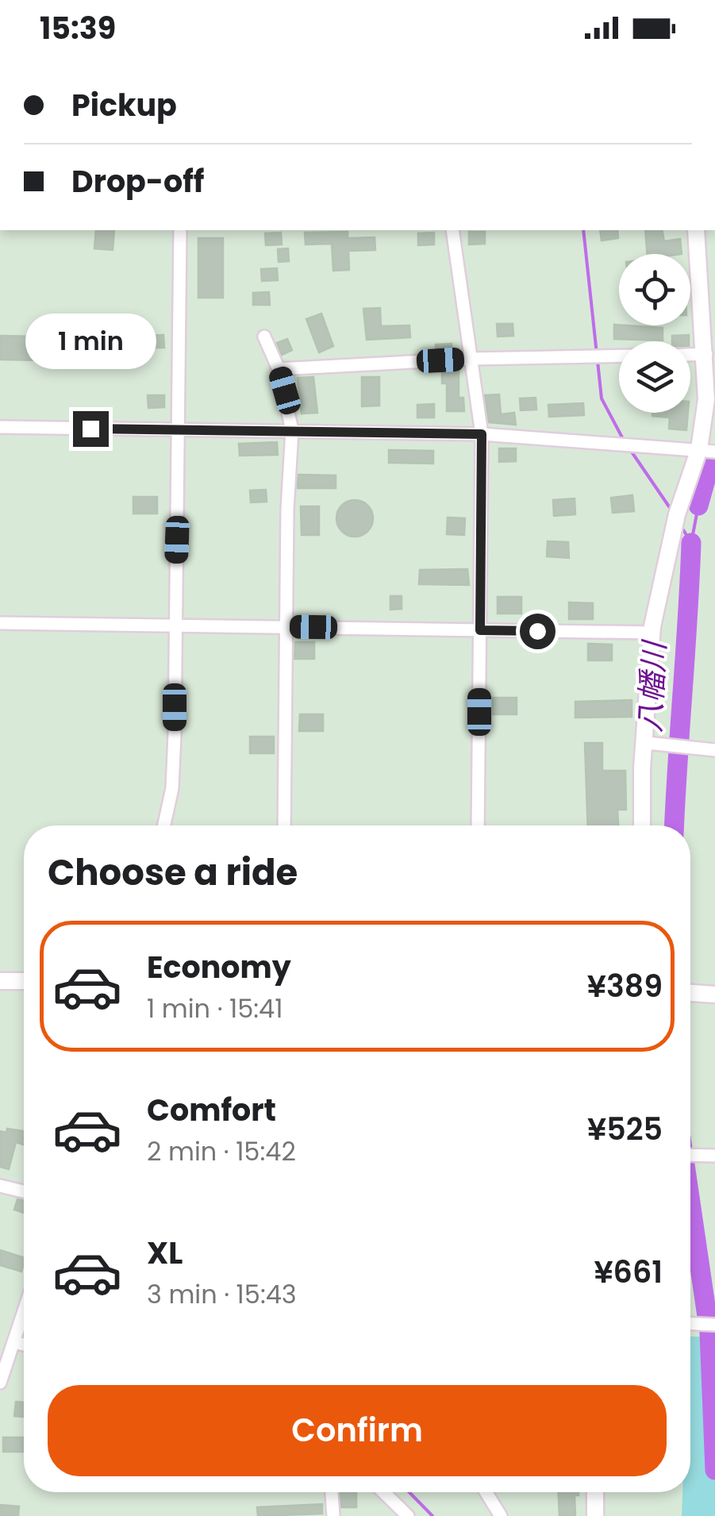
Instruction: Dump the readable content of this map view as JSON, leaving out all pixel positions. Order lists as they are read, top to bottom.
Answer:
{
  "water": ["八幡川"],
  "page": {
    "status": "15:39",
    "banner": ["Pickup", "Drop-off"],
    "bubble": "1 min",
    "heading": "Choose a ride",
    "list": [
      {
        "name": "Economy",
        "note": "1 min · 15:41",
        "value": "¥389"
      },
      {
        "name": "Comfort",
        "note": "2 min · 15:42",
        "value": "¥525"
      },
      {
        "name": "XL",
        "note": "3 min · 15:43",
        "value": "¥661"
      }
    ],
    "buttons": "Confirm"
  }
}
